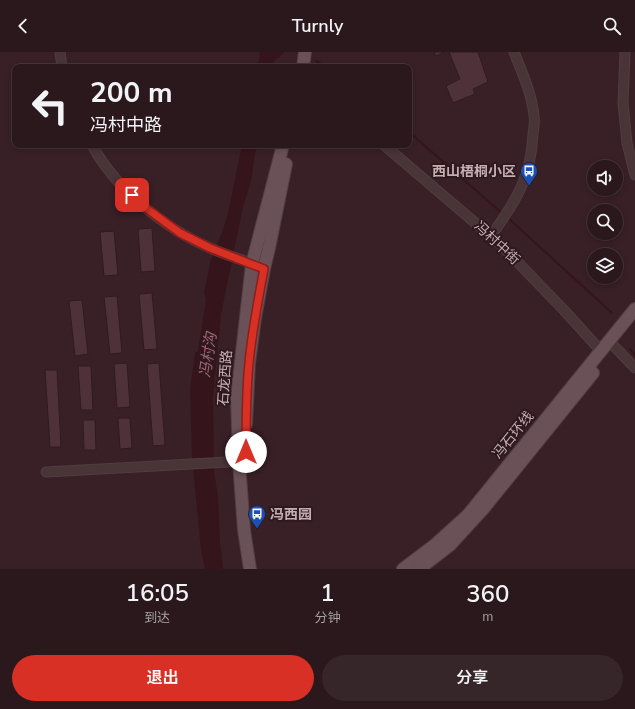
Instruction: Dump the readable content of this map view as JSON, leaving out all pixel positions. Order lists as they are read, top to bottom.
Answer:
{
  "streets": {
    "main road": ["石龙西路", "冯石环线"],
    "street": ["冯村中街"]
  },
  "crossings": [
    ["冯村中街", "冯石环线"]
  ],
  "water": ["冯村沟"],
  "places": {
    "bus stop": ["西山梧桐小区", "冯西园"]
  },
  "page": {
    "header": "Turnly",
    "turn": ["200 m", "冯村中路"],
    "eta": [
      "16:05",
      "到达",
      "1",
      "分钟",
      "360",
      "m"
    ],
    "buttons": ["退出", "分享"]
  }
}
